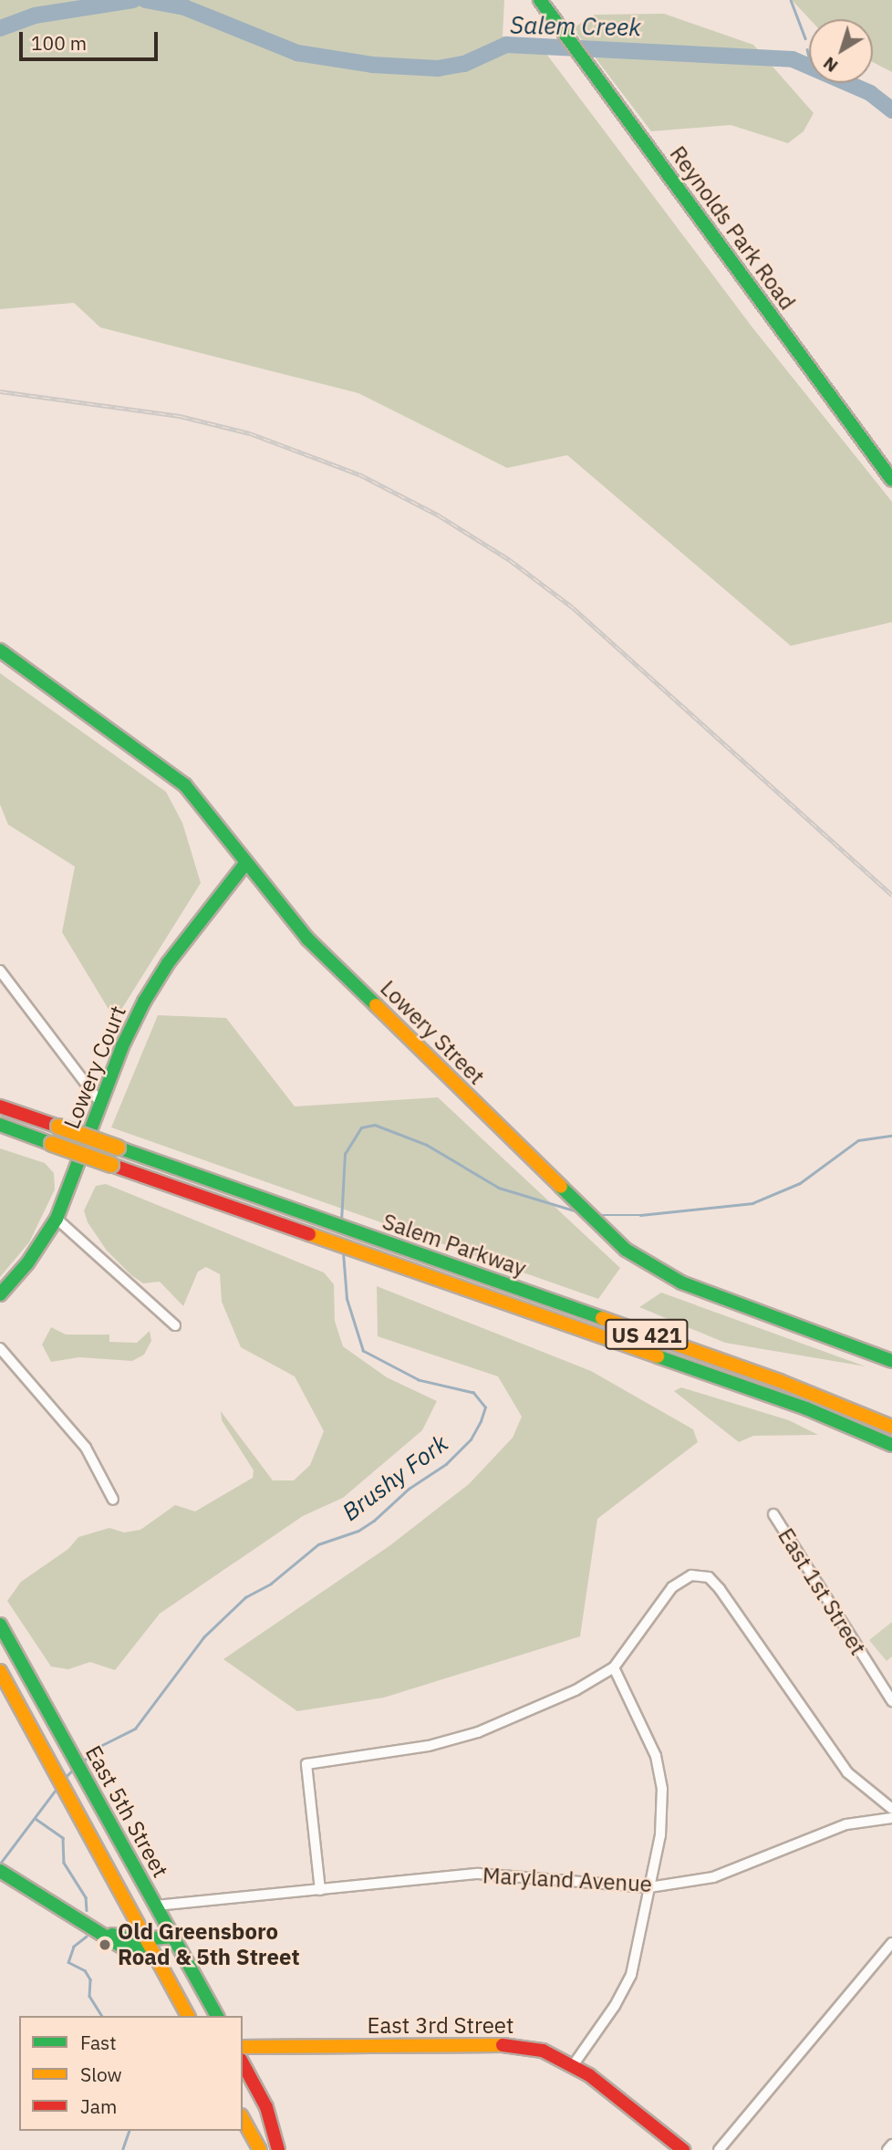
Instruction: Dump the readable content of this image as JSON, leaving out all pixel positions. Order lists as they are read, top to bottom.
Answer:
{
  "streets": {
    "main road": [
      "Reynolds Park Road",
      "Lowery Street",
      "Lowery Court",
      "Salem Parkway",
      "US 421",
      "East 5th Street",
      "East 3rd Street"
    ],
    "street": ["East 1st Street", "Maryland Avenue"]
  },
  "crossings": [
    ["Lowery Street", "Lowery Court"],
    ["East 5th Street", "Maryland Avenue"]
  ],
  "water": ["Salem Creek", "Brushy Fork"],
  "places": ["Old Greensboro Road & 5th Street"],
  "legend": ["Fast", "Slow", "Jam"],
  "scale_bar": "100 m",
  "north": "bottom left"
}
